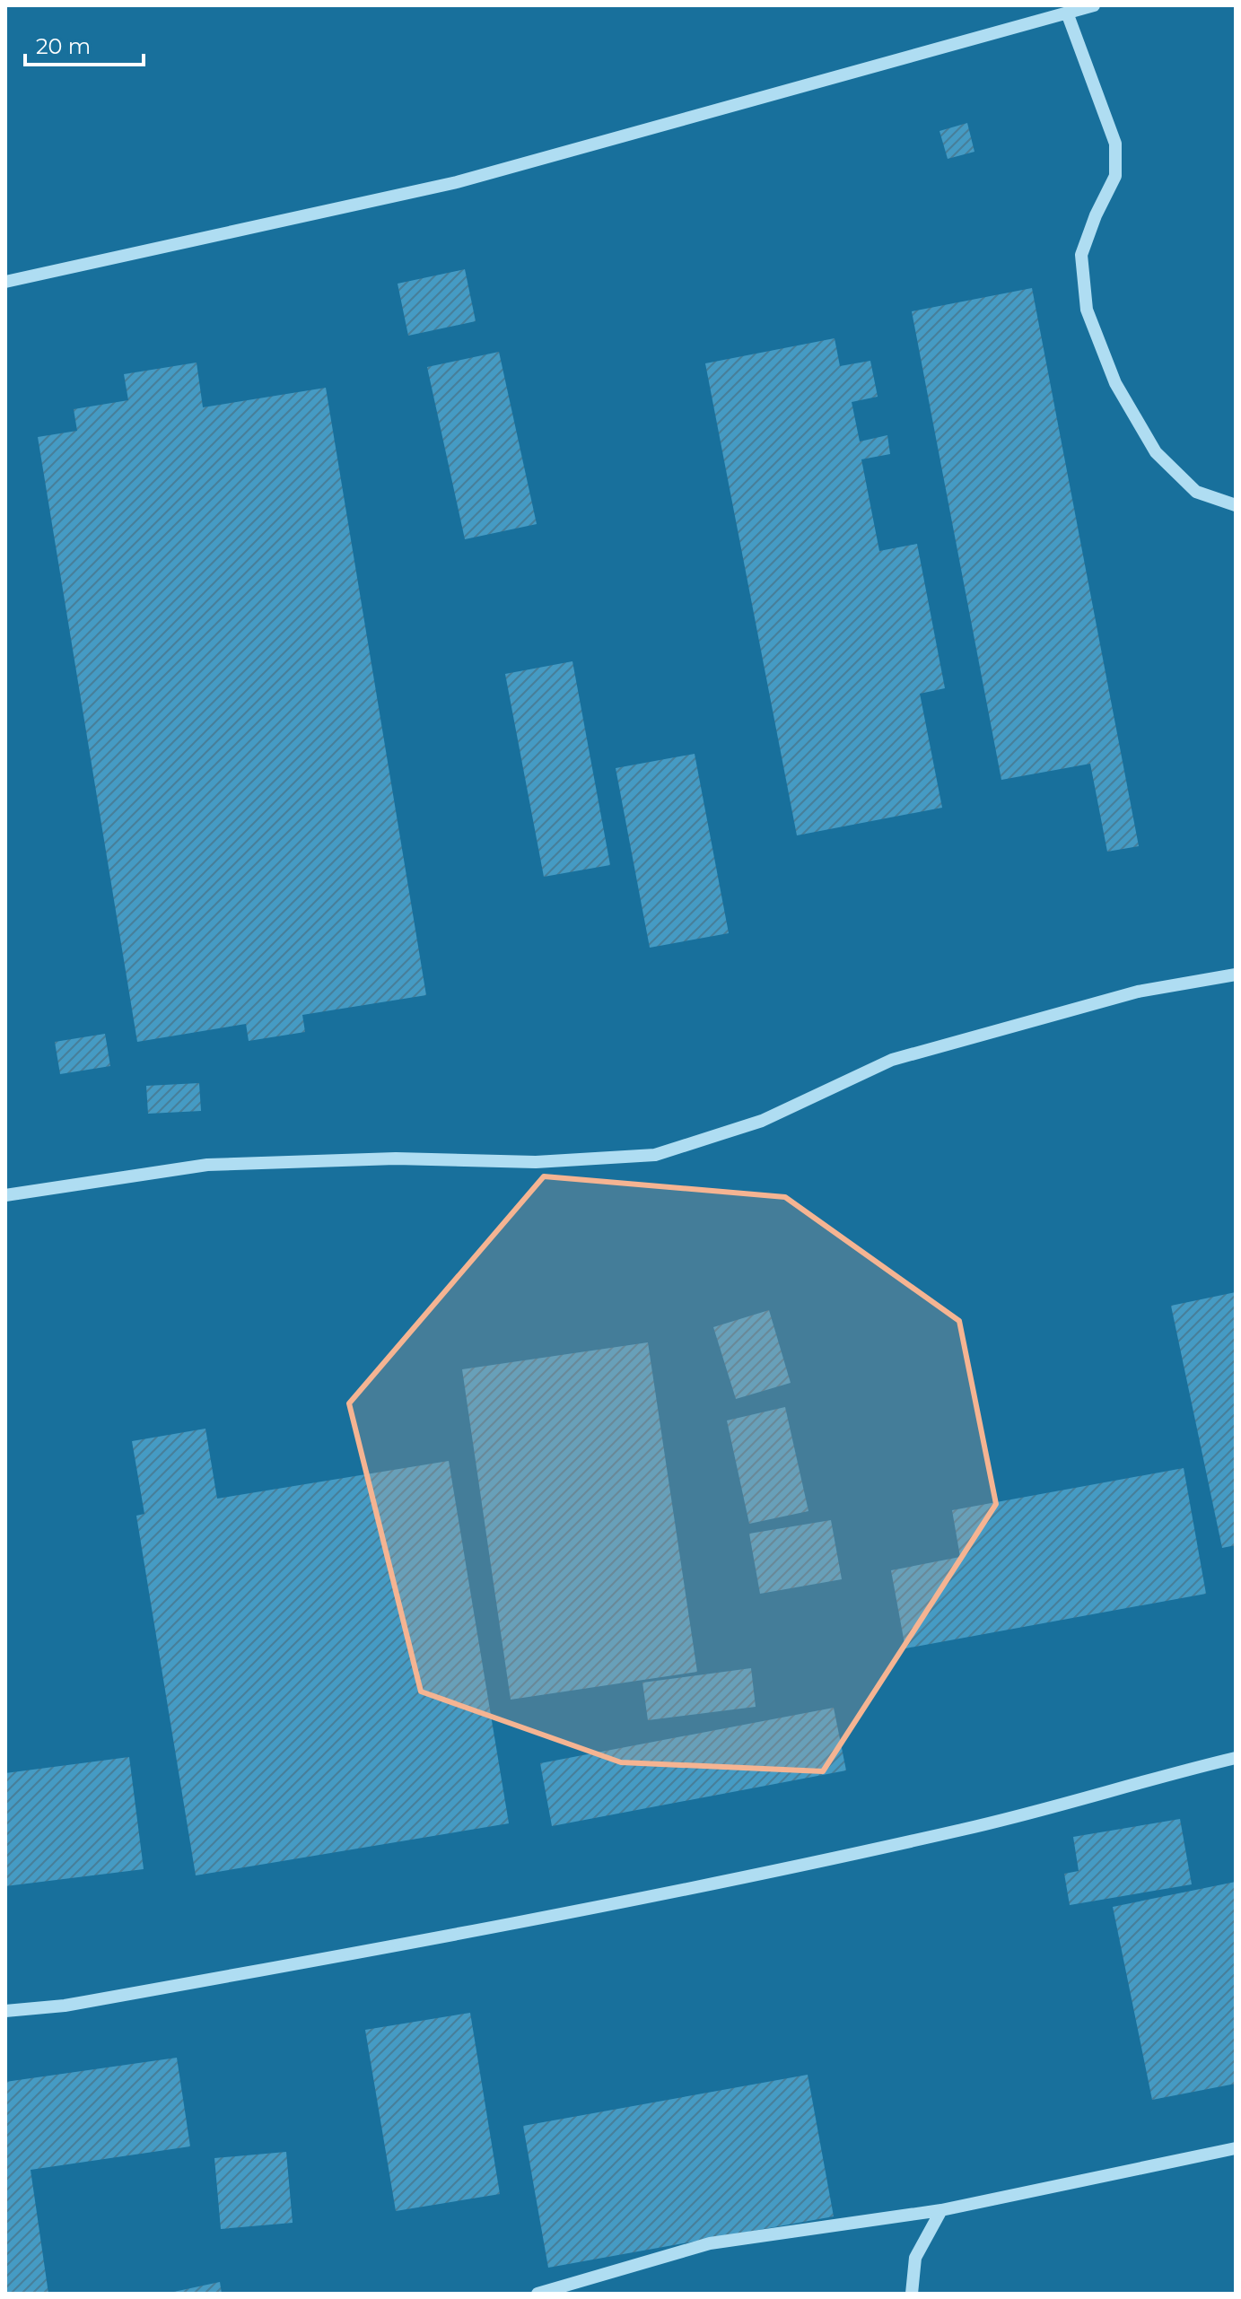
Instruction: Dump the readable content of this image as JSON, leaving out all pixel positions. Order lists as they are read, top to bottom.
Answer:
{
  "scale_bar": "20 m"
}
